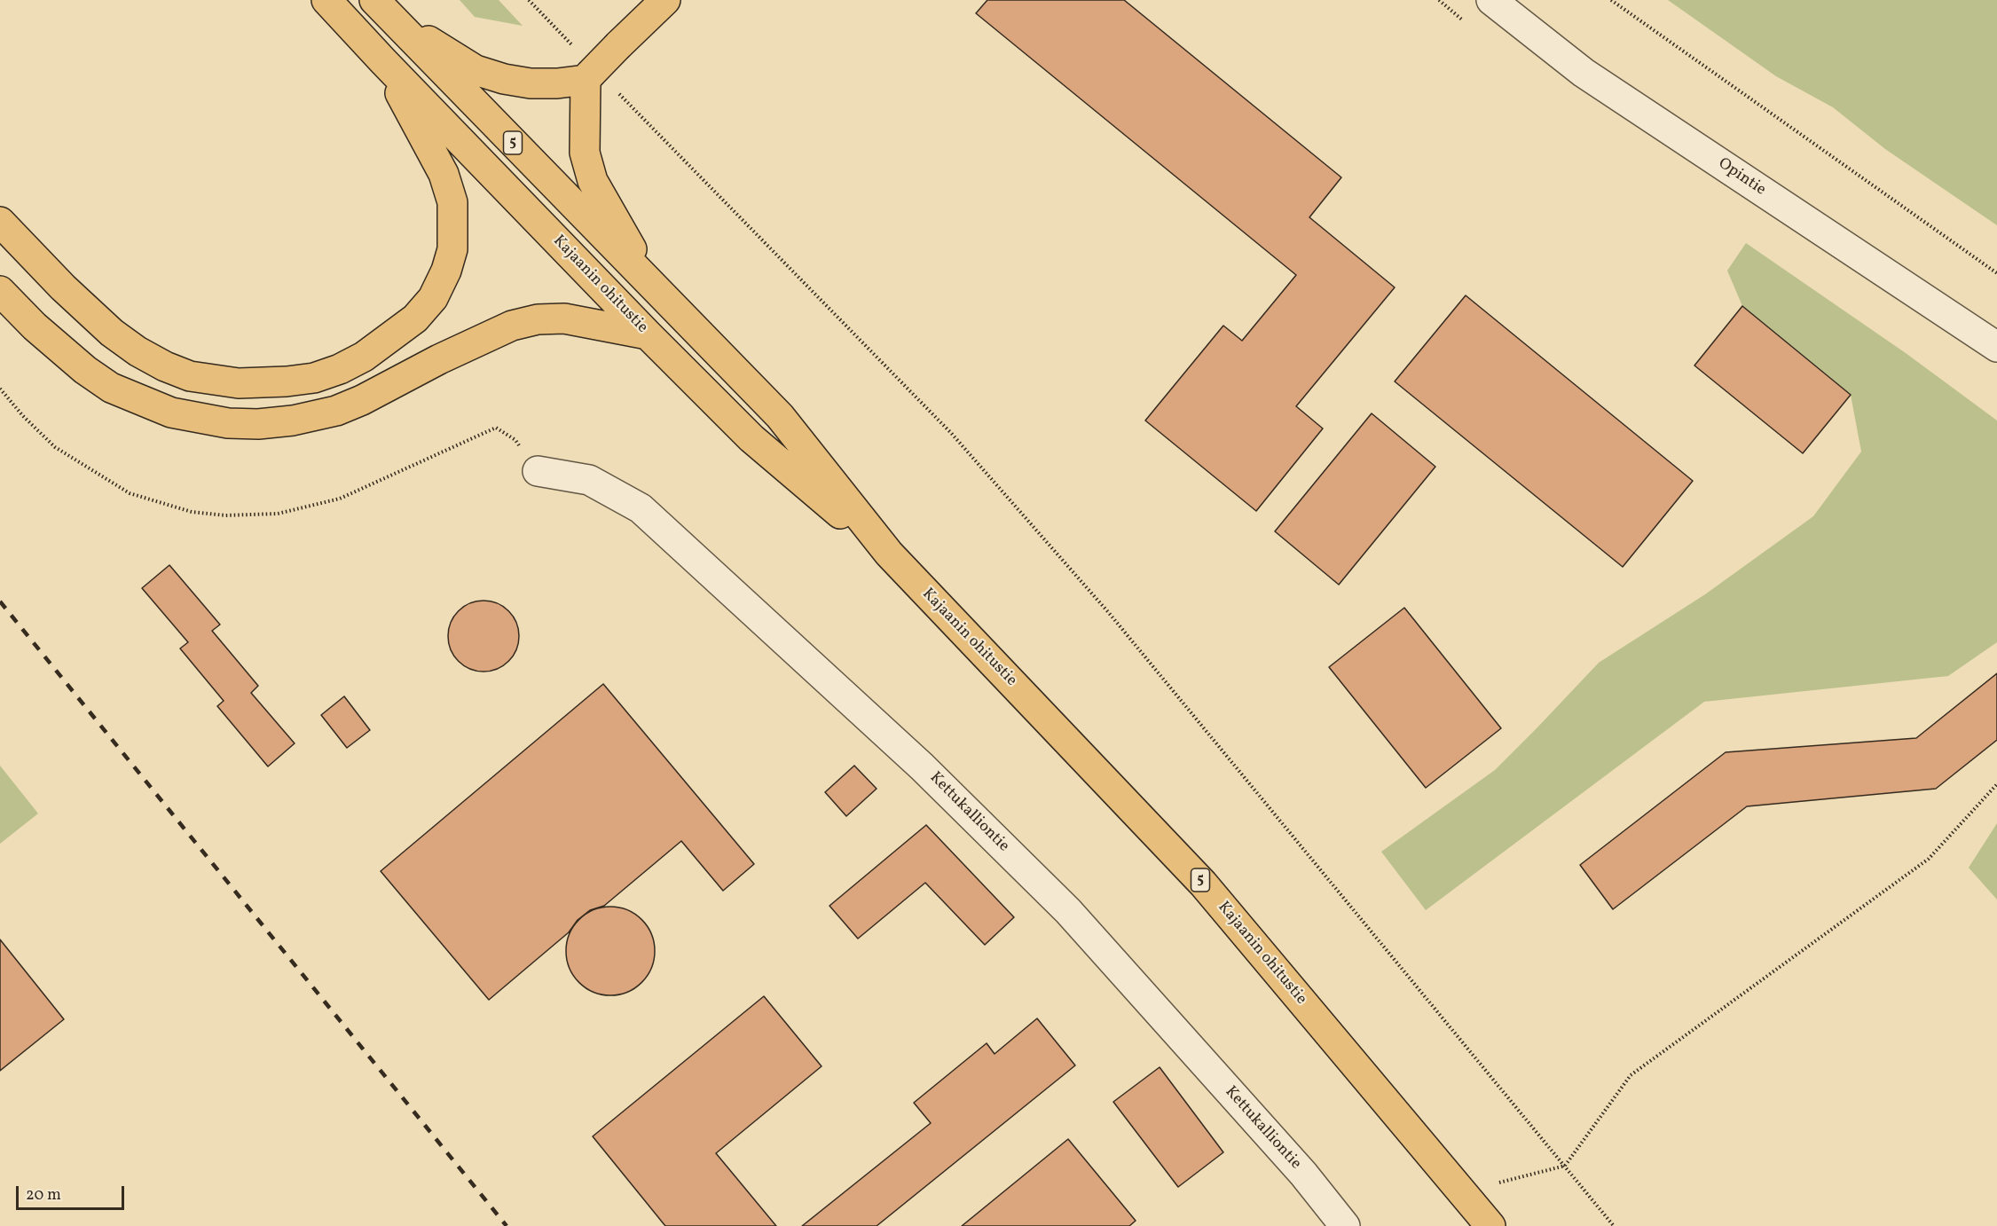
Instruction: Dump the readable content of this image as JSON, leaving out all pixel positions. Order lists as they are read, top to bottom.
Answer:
{
  "streets": {
    "highway": ["5", "Kajaanin ohitustie"],
    "street": ["Opintie", "Kettukalliontie"]
  },
  "scale_bar": "20 m"
}
